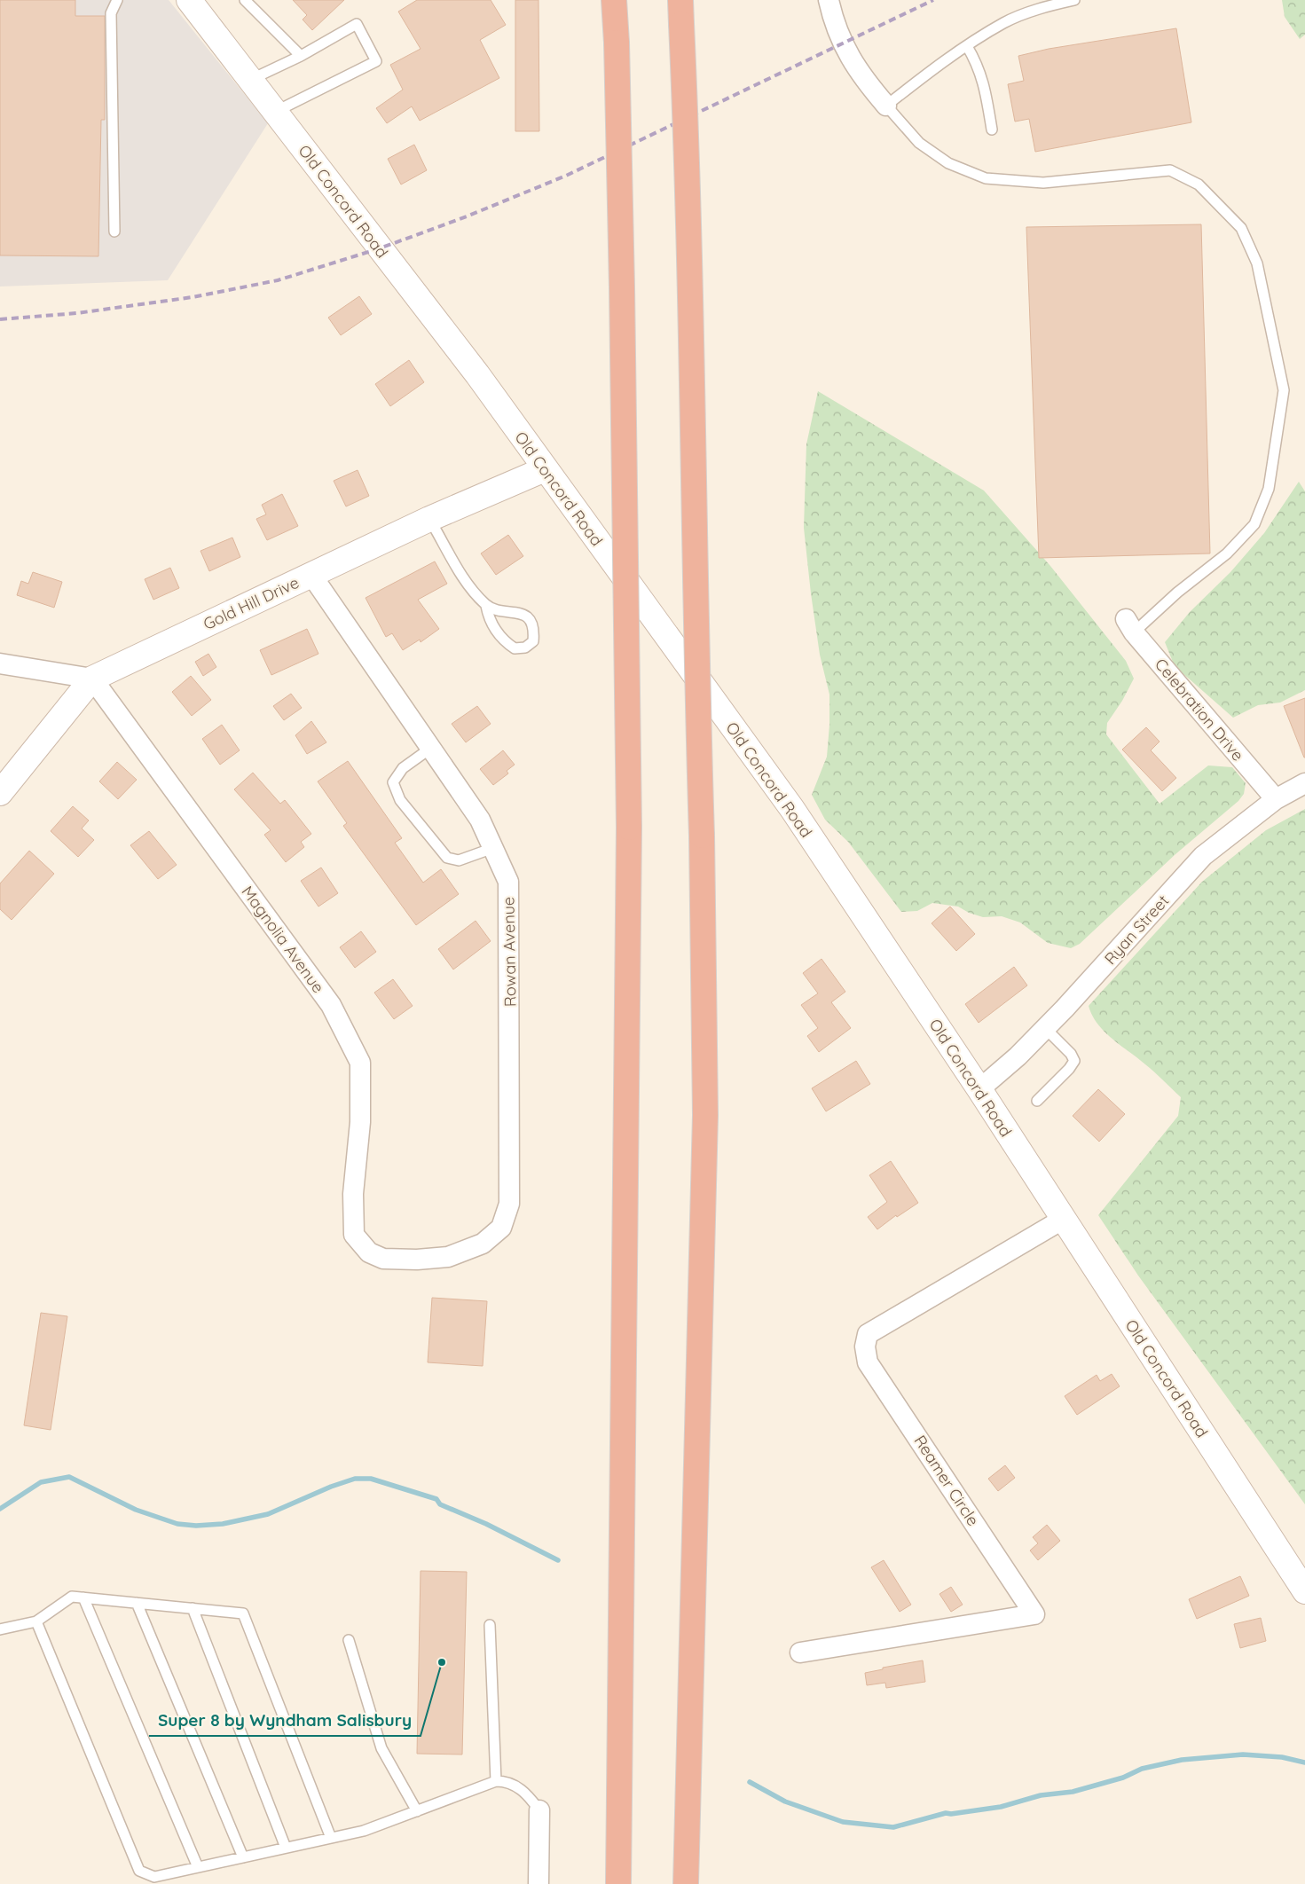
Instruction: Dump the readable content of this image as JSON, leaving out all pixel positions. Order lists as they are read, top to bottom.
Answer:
{
  "streets": {
    "main road": ["Old Concord Road", "Gold Hill Drive"],
    "street": [
      "Celebration Drive",
      "Ryan Street",
      "Magnolia Avenue",
      "Rowan Avenue",
      "Reamer Circle"
    ]
  },
  "crossings": [
    ["Old Concord Road", "Gold Hill Drive"],
    ["Old Concord Road", "Ryan Street"],
    ["Old Concord Road", "Reamer Circle"],
    ["Gold Hill Drive", "Magnolia Avenue"],
    ["Gold Hill Drive", "Rowan Avenue"],
    ["Celebration Drive", "Ryan Street"],
    ["Magnolia Avenue", "Rowan Avenue"]
  ],
  "places": ["Super 8 by Wyndham Salisbury"]
}
